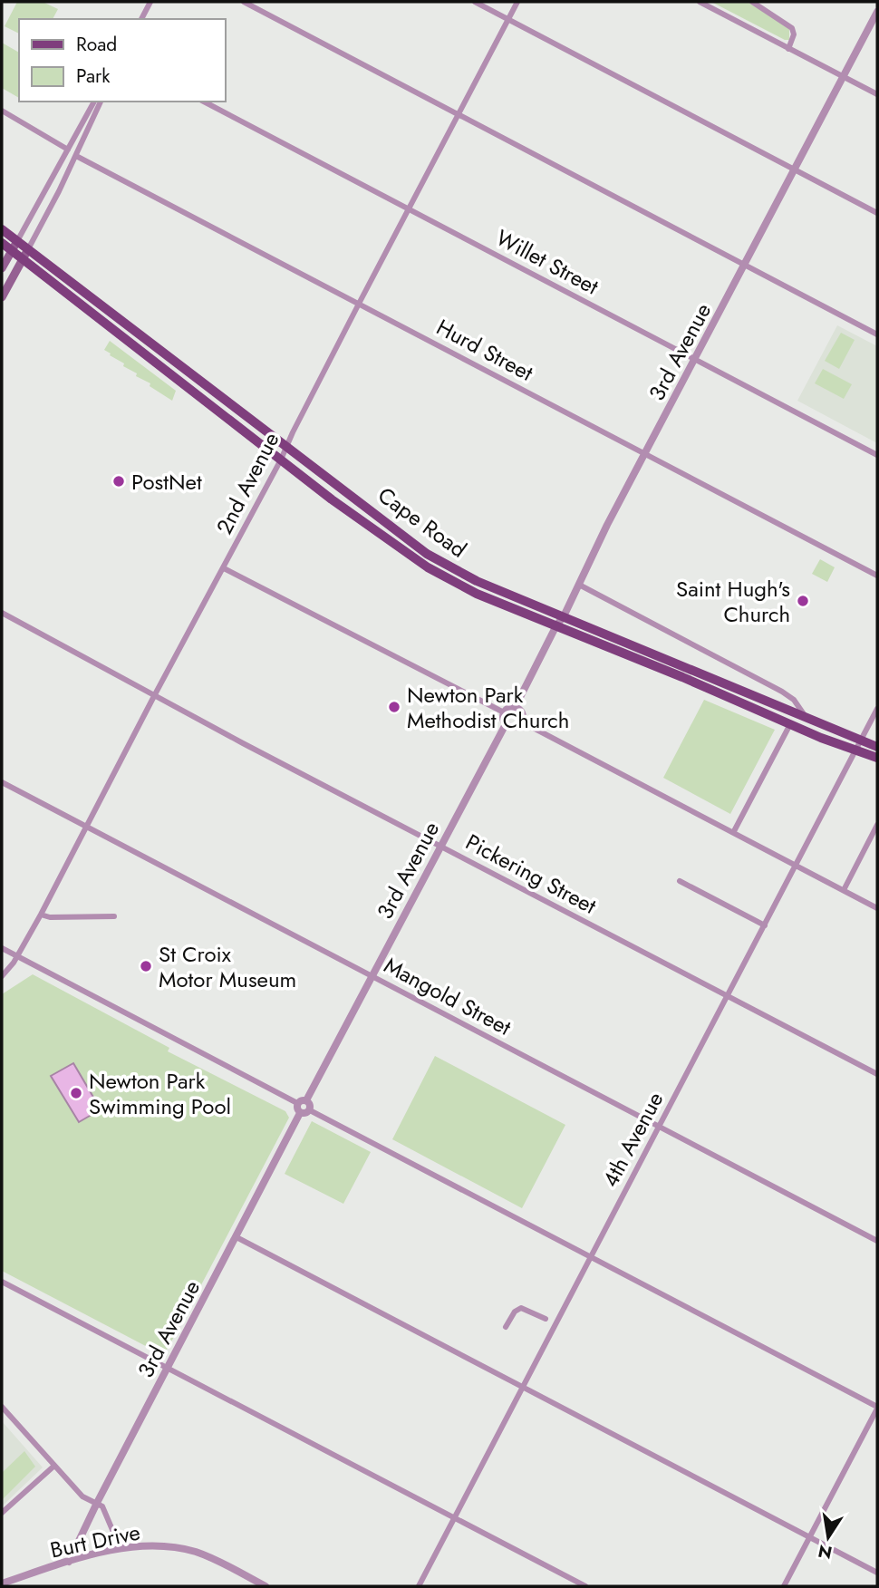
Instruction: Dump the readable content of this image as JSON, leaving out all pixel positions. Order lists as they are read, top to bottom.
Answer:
{
  "streets": {
    "main road": ["Cape Road"],
    "street": [
      "Willet Street",
      "Hurd Street",
      "3rd Avenue",
      "2nd Avenue",
      "Pickering Street",
      "Mangold Street",
      "4th Avenue",
      "Burt Drive"
    ]
  },
  "crossings": [
    ["Willet Street", "3rd Avenue"],
    ["Willet Street", "2nd Avenue"],
    ["Hurd Street", "3rd Avenue"],
    ["Hurd Street", "2nd Avenue"],
    ["3rd Avenue", "Cape Road"],
    ["3rd Avenue", "Pickering Street"],
    ["3rd Avenue", "Mangold Street"],
    ["3rd Avenue", "Burt Drive"],
    ["2nd Avenue", "Cape Road"],
    ["2nd Avenue", "Pickering Street"],
    ["2nd Avenue", "Mangold Street"],
    ["Cape Road", "4th Avenue"],
    ["Pickering Street", "4th Avenue"],
    ["Mangold Street", "4th Avenue"]
  ],
  "places": [
    "PostNet",
    "Saint Hugh's Church",
    "Newton Park Methodist Church",
    "St Croix Motor Museum",
    "Newton Park Swimming Pool"
  ],
  "legend": ["Road", "Park"],
  "north": "bottom"
}
